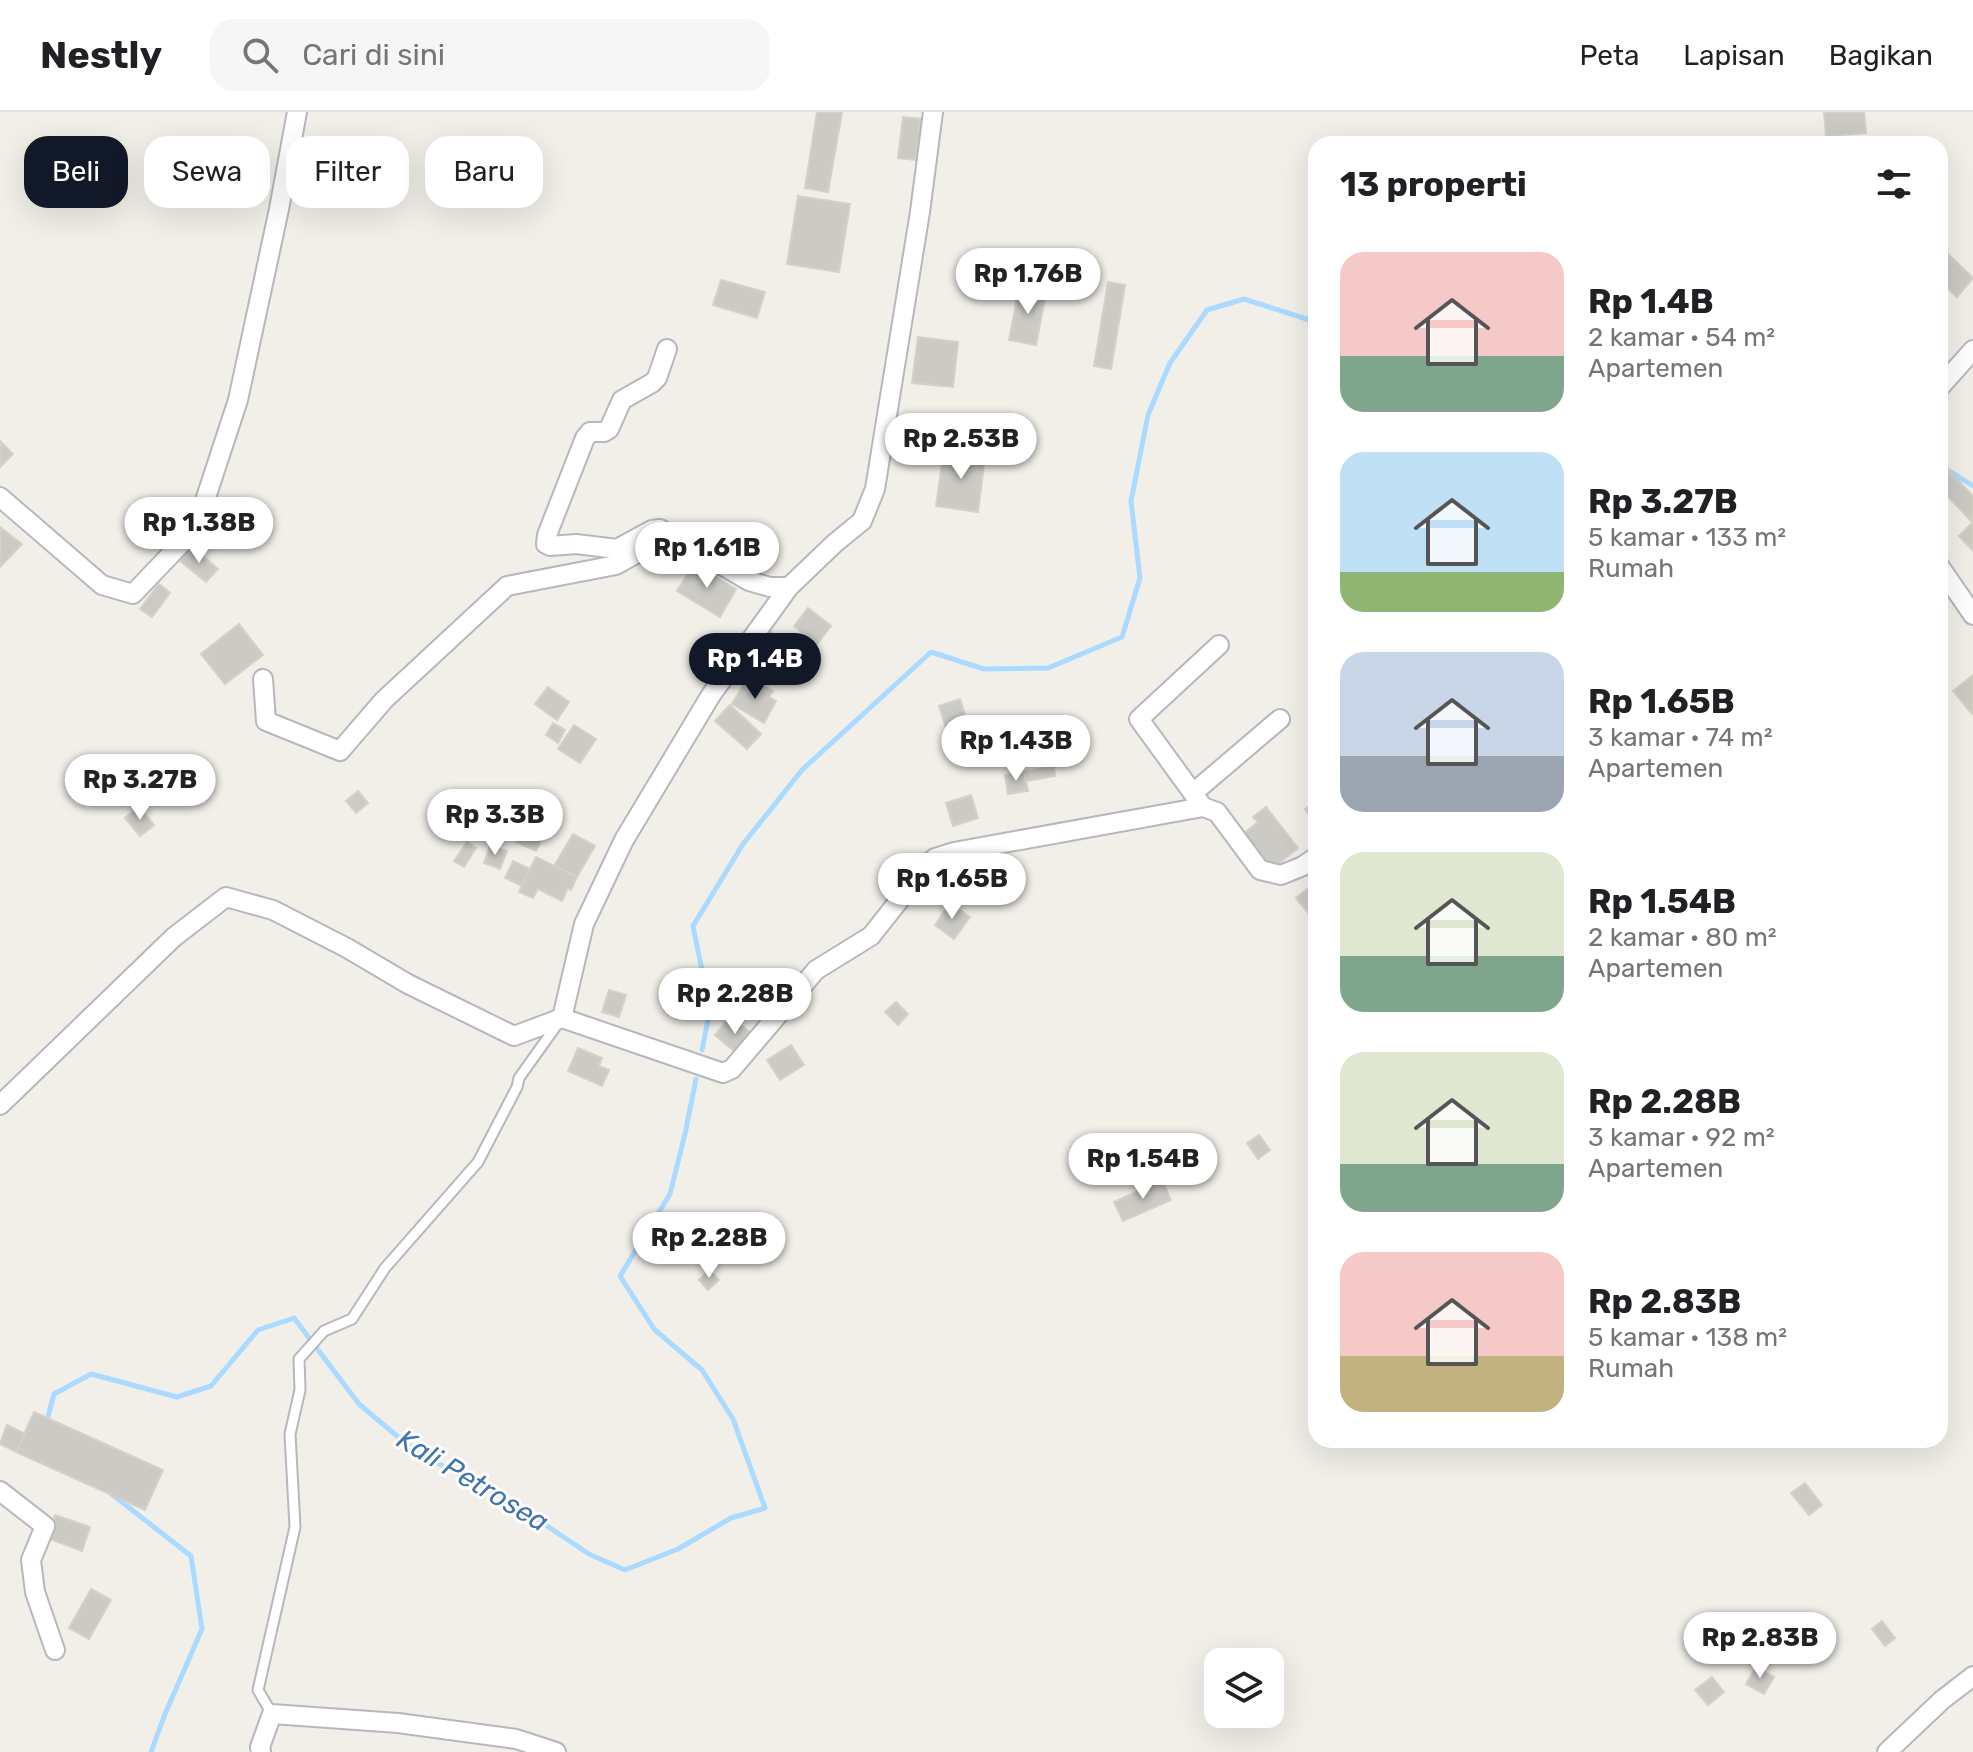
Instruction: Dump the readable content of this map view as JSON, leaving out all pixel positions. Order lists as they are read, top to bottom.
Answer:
{
  "water": ["Kali Petrosea"],
  "page": {
    "header": "Nestly",
    "search": "Cari di sini",
    "nav": ["Peta", "Lapisan", "Bagikan"],
    "chip": [
      "Beli",
      "Sewa",
      "Filter",
      "Baru"
    ],
    "heading": "13 properti",
    "list": [
      {
        "name": "Rp 1.4B",
        "note": "2 kamar · 54 m² · Apartemen"
      },
      {
        "name": "Rp 3.27B",
        "note": "5 kamar · 133 m² · Rumah"
      },
      {
        "name": "Rp 1.65B",
        "note": "3 kamar · 74 m² · Apartemen"
      },
      {
        "name": "Rp 1.54B",
        "note": "2 kamar · 80 m² · Apartemen"
      },
      {
        "name": "Rp 2.28B",
        "note": "3 kamar · 92 m² · Apartemen"
      },
      {
        "name": "Rp 2.83B",
        "note": "5 kamar · 138 m² · Rumah"
      }
    ],
    "price": [
      "Rp 1.76B",
      "Rp 2.53B",
      "Rp 1.38B",
      "Rp 1.61B",
      "Rp 1.4B",
      "Rp 1.43B",
      "Rp 3.27B",
      "Rp 3.3B",
      "Rp 1.65B",
      "Rp 2.28B",
      "Rp 1.54B",
      "Rp 2.28B",
      "Rp 2.83B"
    ]
  }
}
